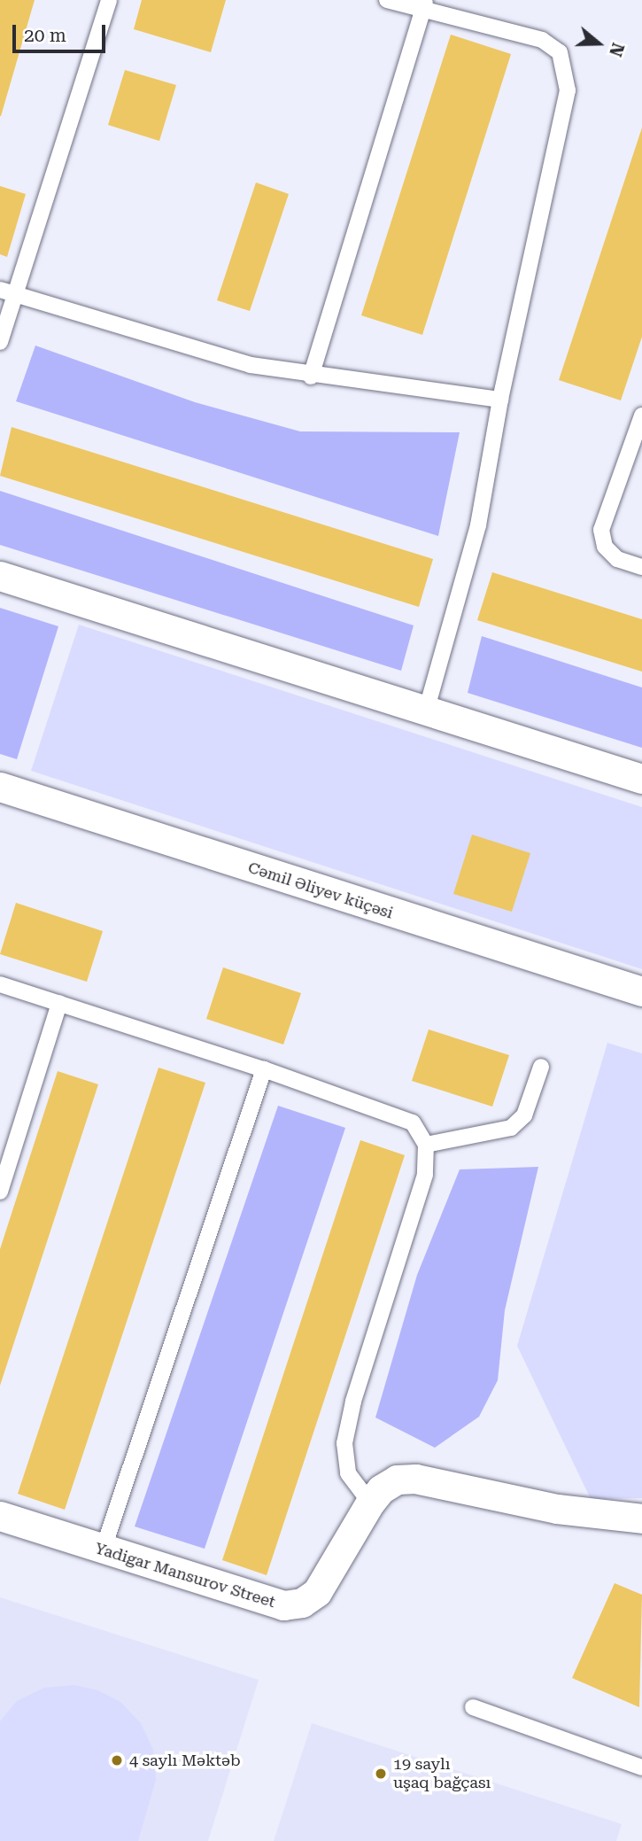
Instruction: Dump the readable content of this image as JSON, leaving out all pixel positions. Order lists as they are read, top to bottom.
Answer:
{
  "streets": {
    "street": ["Cəmil Əliyev küçəsi", "Yadigar Mansurov Street"]
  },
  "places": ["4 saylı Məktəb", "19 saylı uşaq bağçası"],
  "scale_bar": "20 m",
  "north": "right"
}
